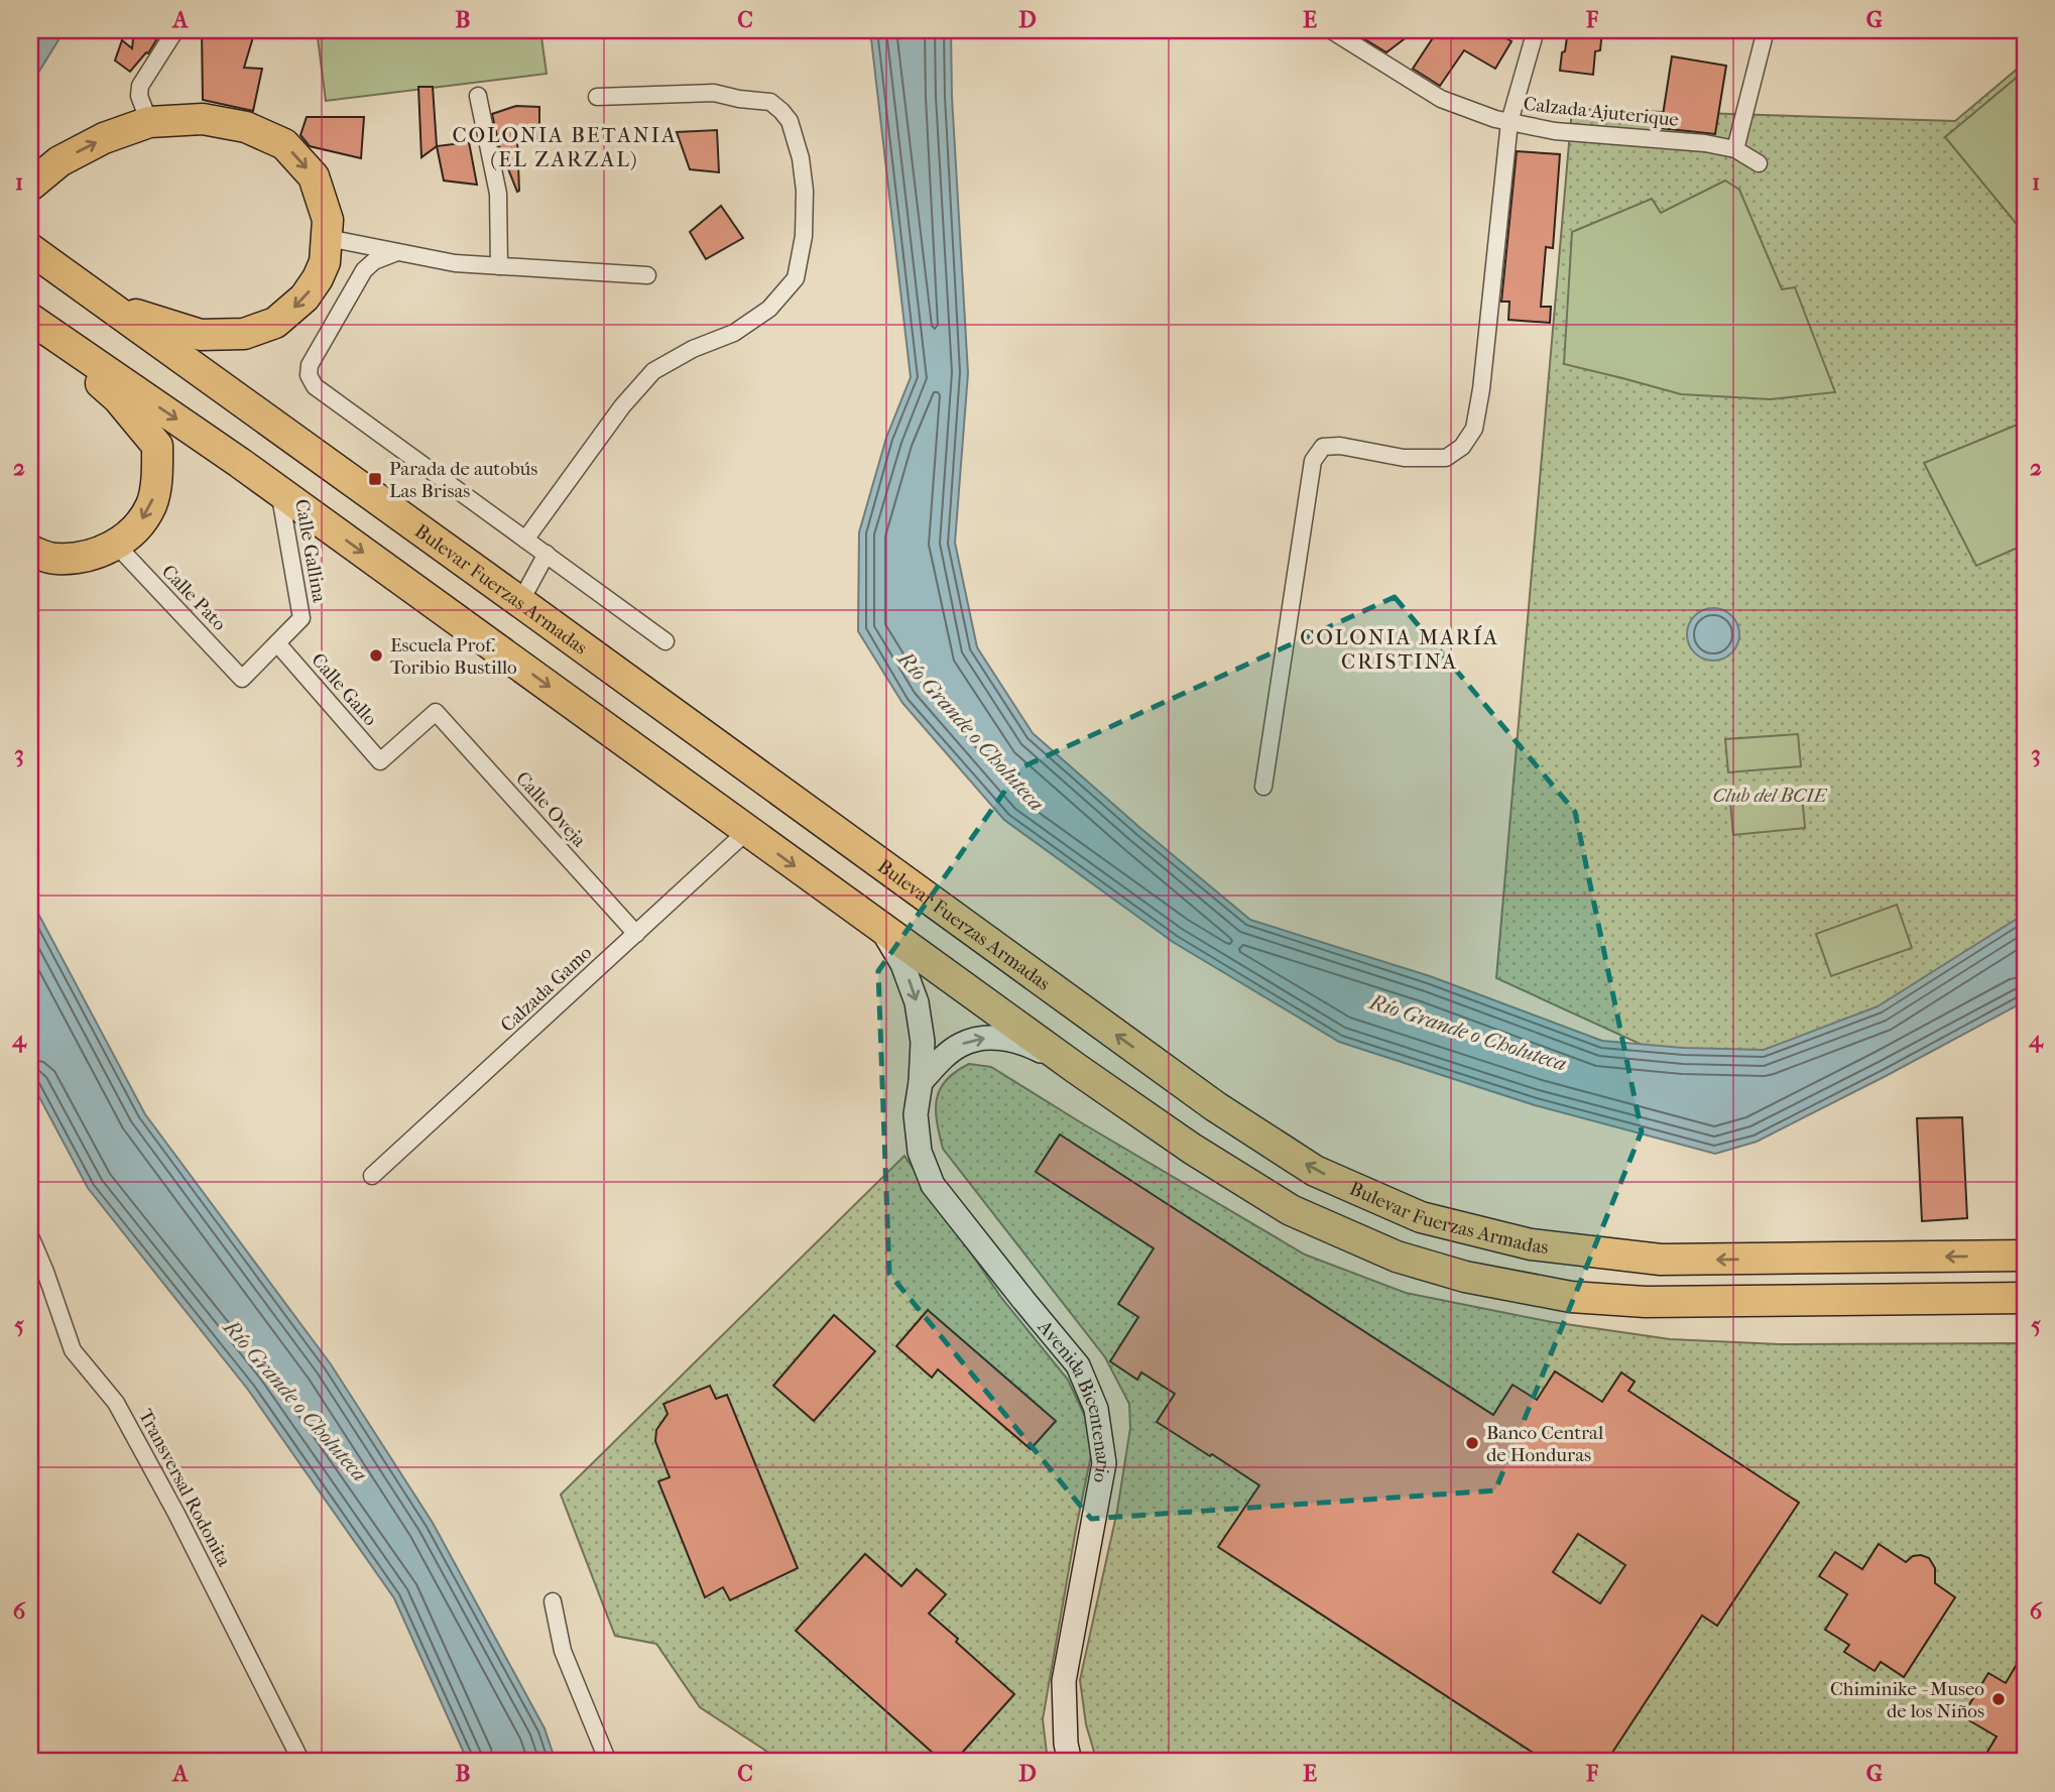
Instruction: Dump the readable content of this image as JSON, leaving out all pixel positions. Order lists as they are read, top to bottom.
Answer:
{
  "streets": {
    "highway": ["Bulevar Fuerzas Armadas"],
    "street": [
      "Calzada Ajuterique",
      "Calle Gallina",
      "Calle Pato",
      "Calle Gallo",
      "Calle Oveja",
      "Calzada Gamo",
      "Avenida Bicentenario",
      "Transversal Rodonita"
    ]
  },
  "crossings": [
    ["Calle Gallina", "Calle Pato"],
    ["Calle Gallina", "Calle Gallo"],
    ["Calle Gallo", "Calle Oveja"],
    ["Calle Oveja", "Calzada Gamo"]
  ],
  "districts": ["COLONIA BETANIA (EL ZARZAL)", "COLONIA MARÍA CRISTINA"],
  "water": ["Río Grande o Choluteca"],
  "parks": ["Club del BCIE"],
  "places": {
    "transit": ["Parada de autobús Las Brisas"],
    "other": ["Escuela Prof. Toribio Bustillo", "Banco Central de Honduras", "Chiminike - Museo de los Niños"]
  },
  "grid": {
    "columns": [
      "A",
      "B",
      "C",
      "D",
      "E",
      "F",
      "G"
    ],
    "rows": [
      "1",
      "2",
      "3",
      "4",
      "5",
      "6"
    ]
  }
}
